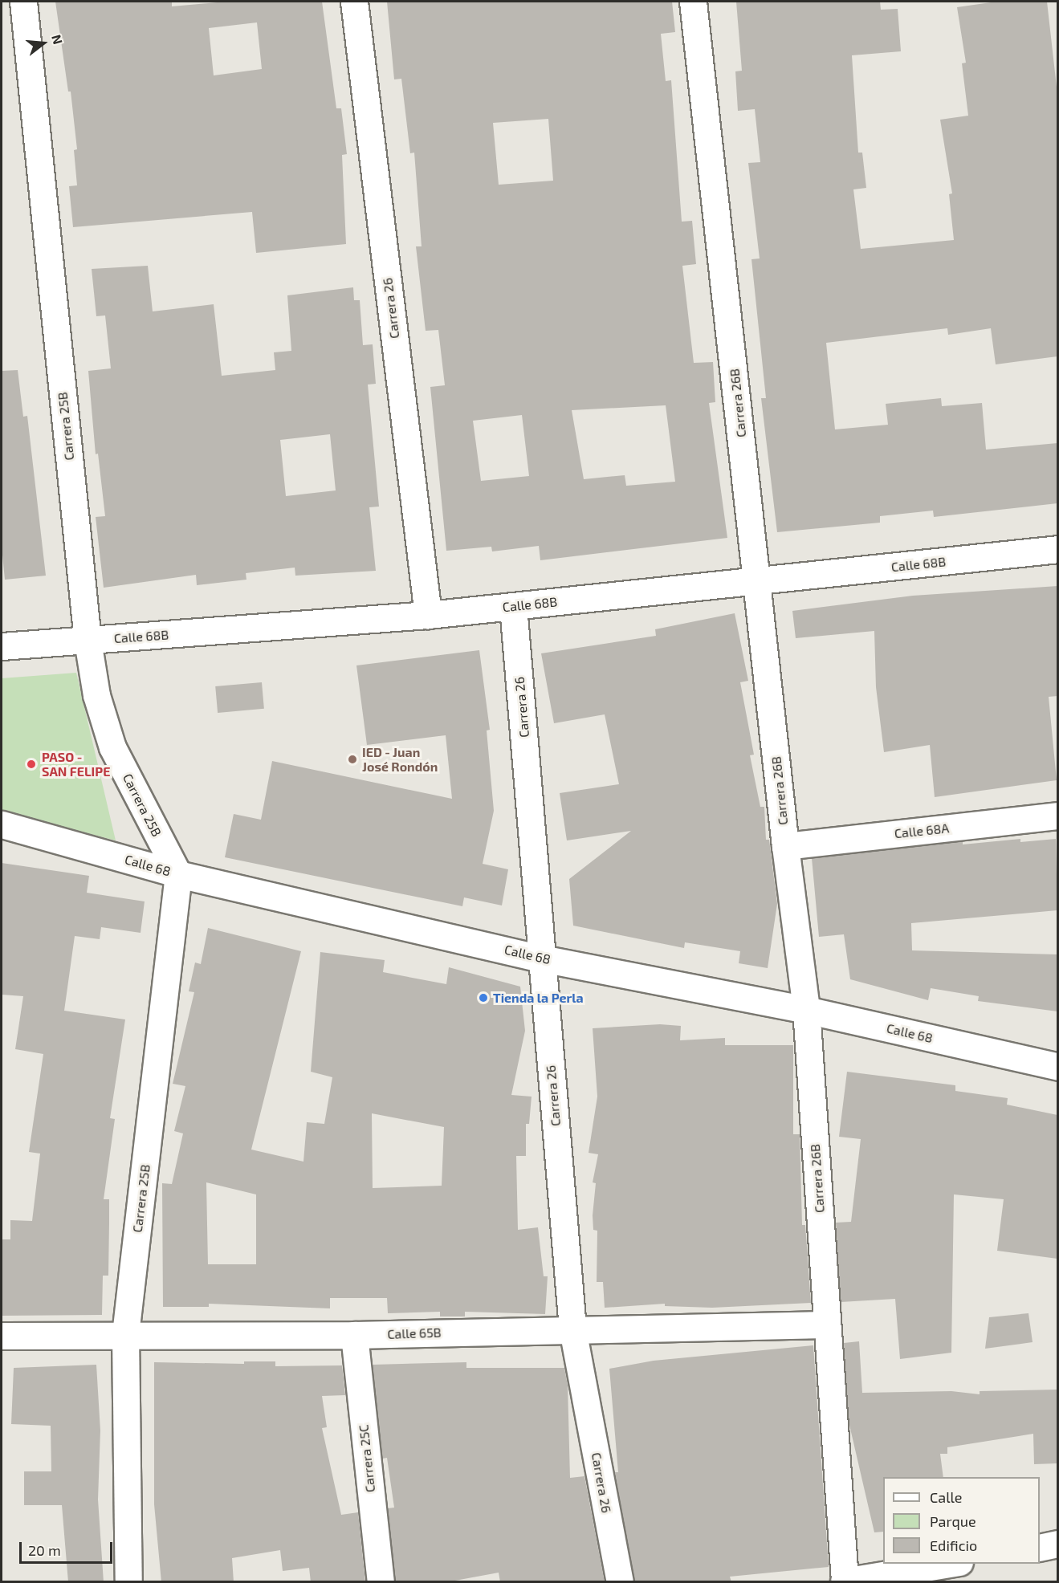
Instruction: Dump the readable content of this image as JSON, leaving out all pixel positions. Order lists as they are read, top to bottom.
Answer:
{
  "streets": {
    "street": [
      "Carrera 26",
      "Carrera 26B",
      "Carrera 25B",
      "Calle 68B",
      "Calle 68A",
      "Calle 68",
      "Calle 65B",
      "Carrera 25C"
    ]
  },
  "crossings": [
    ["Carrera 26", "Calle 68B"],
    ["Carrera 26", "Calle 68"],
    ["Carrera 26", "Calle 65B"],
    ["Carrera 26B", "Calle 68B"],
    ["Carrera 26B", "Calle 68A"],
    ["Carrera 26B", "Calle 68"],
    ["Carrera 26B", "Calle 65B"],
    ["Carrera 25B", "Calle 68B"],
    ["Carrera 25B", "Calle 68"],
    ["Carrera 25B", "Calle 65B"],
    ["Calle 65B", "Carrera 25C"]
  ],
  "places": ["IED - Juan José Rondón", "PASO - SAN FELIPE", "Tienda la Perla"],
  "legend": ["Calle", "Parque", "Edificio"],
  "scale_bar": "20 m",
  "north": "right"
}
